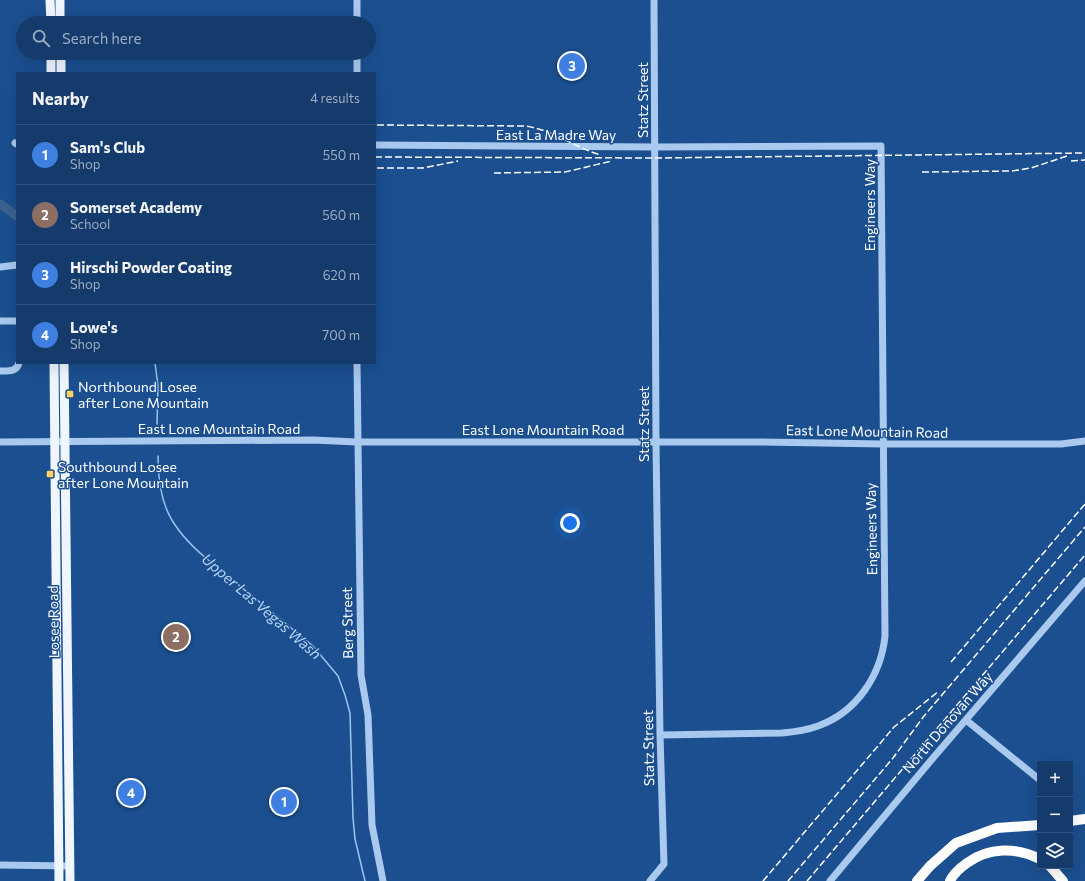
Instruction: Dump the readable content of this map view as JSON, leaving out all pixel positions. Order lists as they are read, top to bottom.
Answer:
{
  "streets": {
    "main road": ["Losee Road"],
    "street": [
      "Statz Street",
      "East La Madre Way",
      "Engineers Way",
      "East Lone Mountain Road",
      "Berg Street",
      "North Donovan Way"
    ]
  },
  "crossings": [
    ["Statz Street", "East La Madre Way"],
    ["Statz Street", "Engineers Way"],
    ["Statz Street", "East Lone Mountain Road"],
    ["East La Madre Way", "Engineers Way"],
    ["Engineers Way", "East Lone Mountain Road"],
    ["East Lone Mountain Road", "Losee Road"],
    ["East Lone Mountain Road", "Berg Street"]
  ],
  "water": ["Upper Las Vegas Wash"],
  "places": {
    "transit": ["Northbound Losee after Lone Mountain", "Southbound Losee after Lone Mountain"]
  },
  "page": {
    "search": "Search here",
    "pins": [
      "3",
      "2",
      "4",
      "1"
    ],
    "heading": ["Nearby", "4 results"],
    "list": [
      {
        "mark": "1",
        "name": "Sam's Club",
        "note": "Shop",
        "value": "550 m"
      },
      {
        "mark": "2",
        "name": "Somerset Academy",
        "note": "School",
        "value": "560 m"
      },
      {
        "mark": "3",
        "name": "Hirschi Powder Coating",
        "note": "Shop",
        "value": "620 m"
      },
      {
        "mark": "4",
        "name": "Lowe's",
        "note": "Shop",
        "value": "700 m"
      }
    ],
    "map_buttons": ["+", "−"]
  }
}
